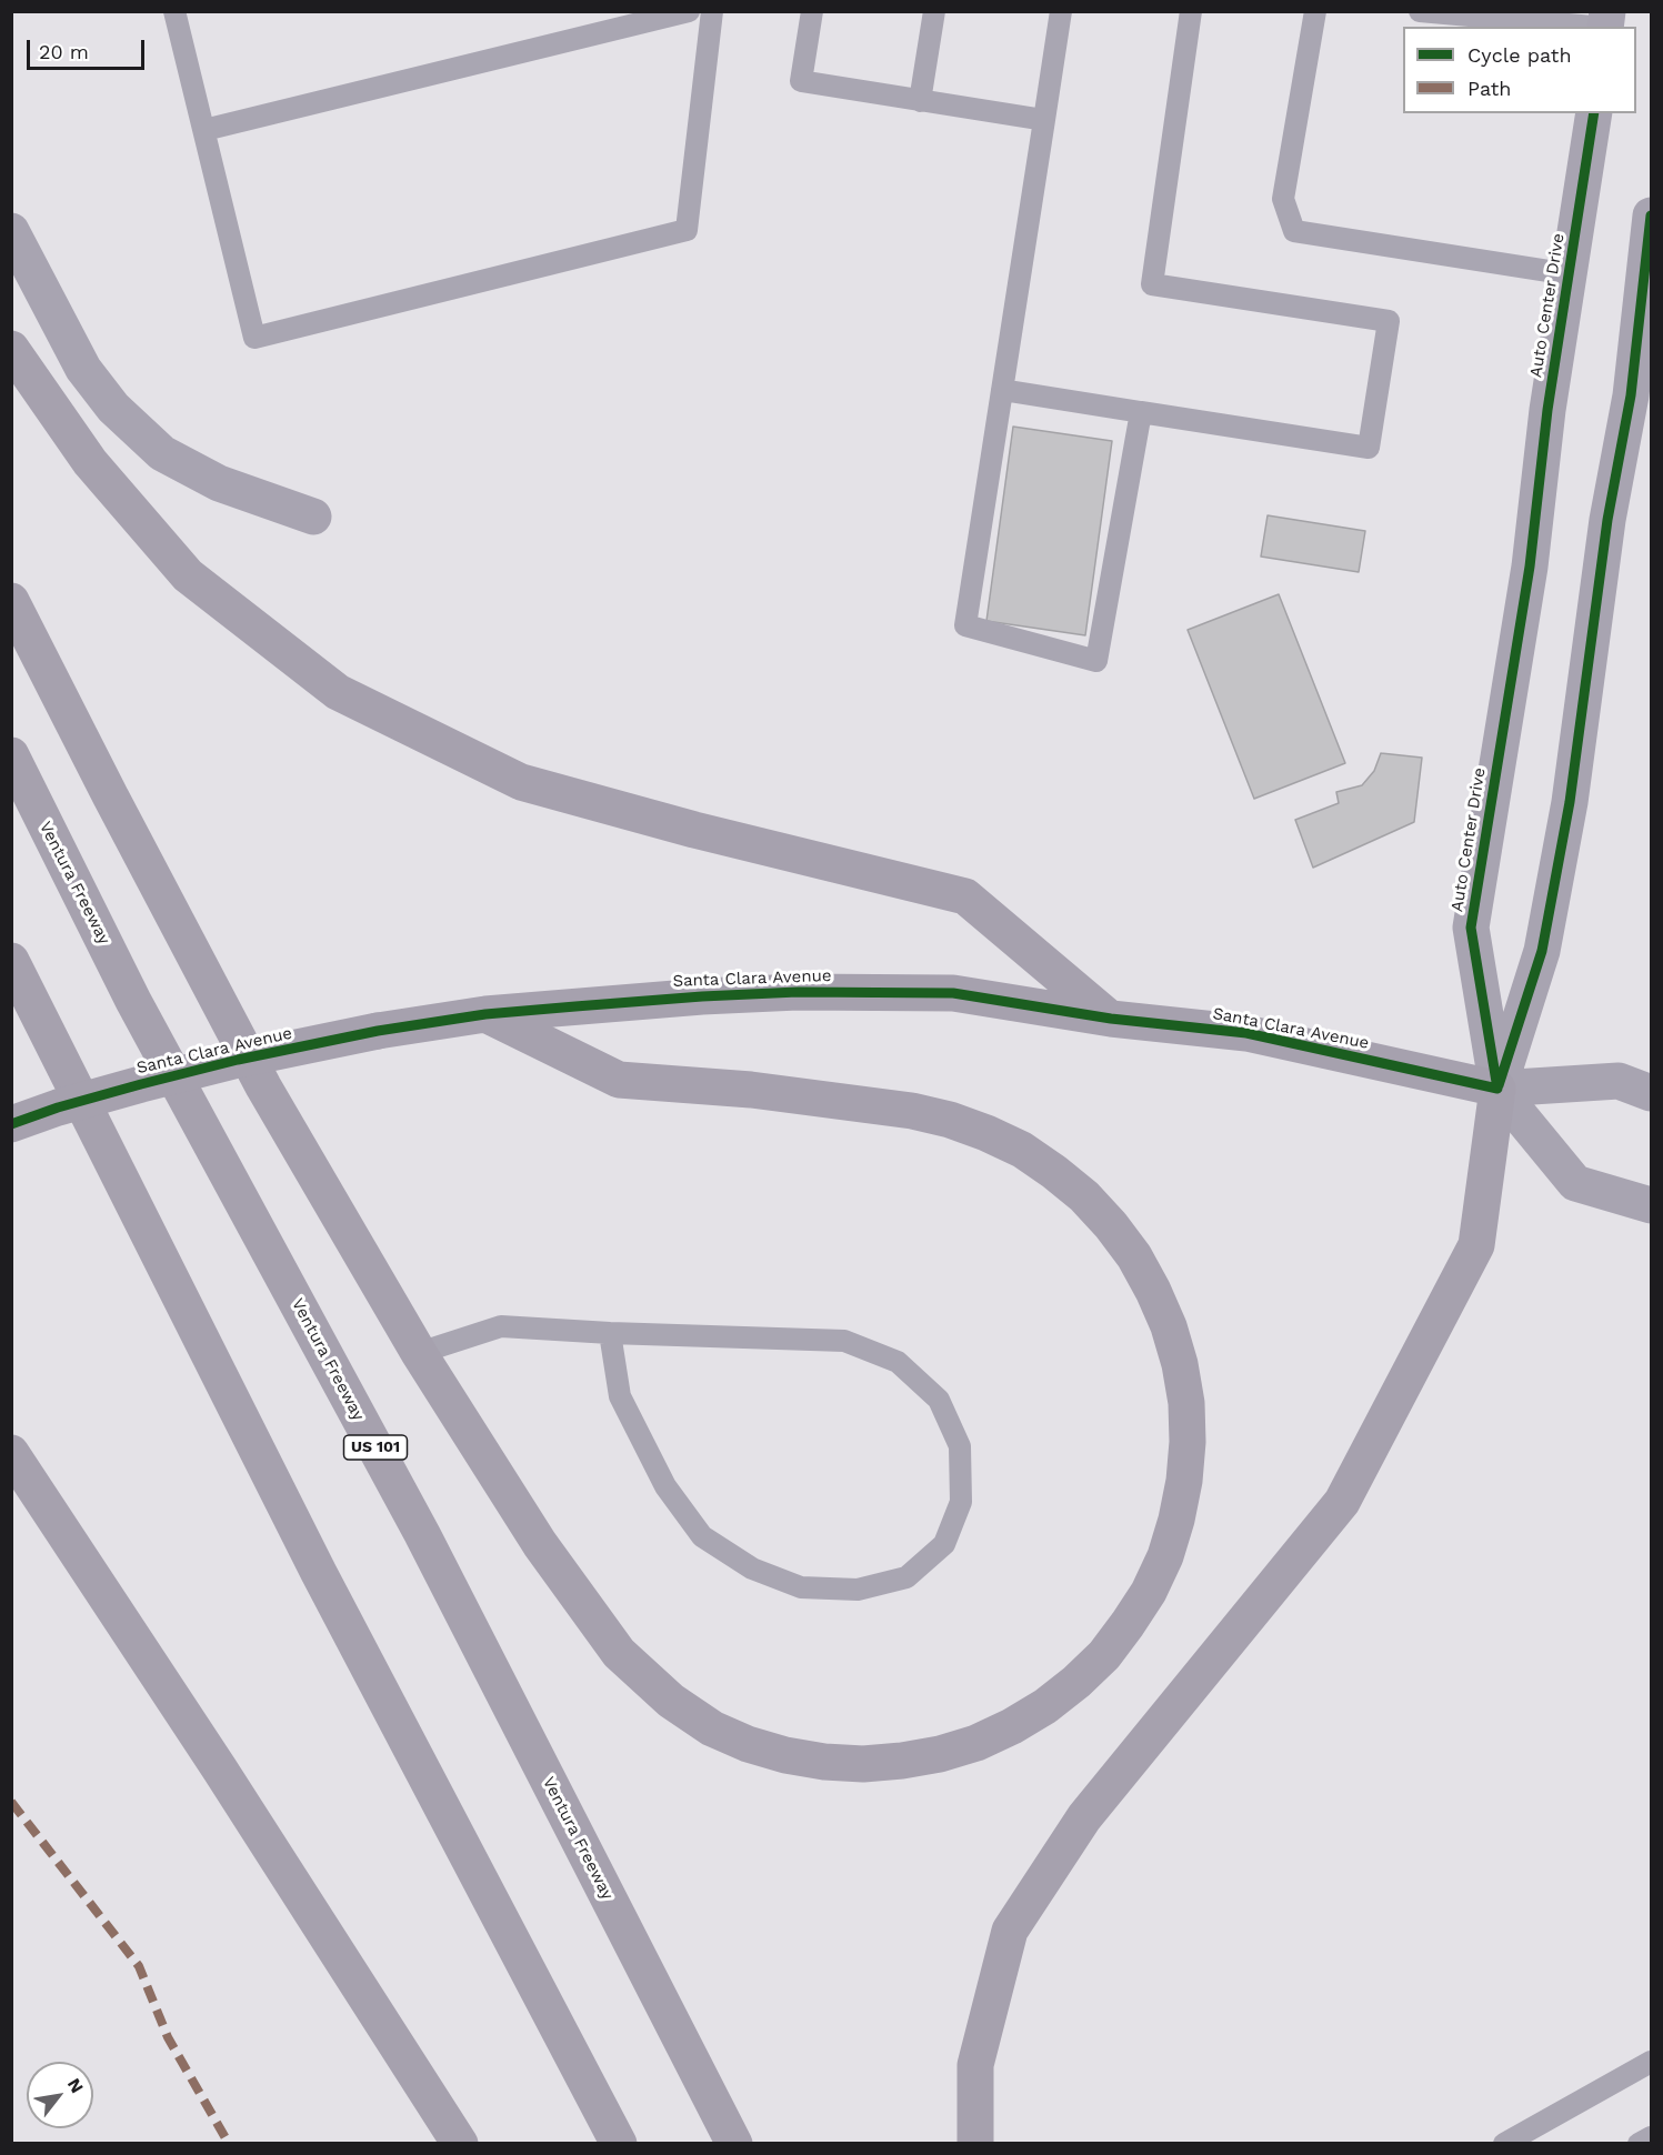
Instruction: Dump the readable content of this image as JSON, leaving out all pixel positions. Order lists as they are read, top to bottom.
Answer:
{
  "streets": {
    "highway": ["Ventura Freeway", "Santa Clara Avenue", "US 101"],
    "street": ["Auto Center Drive"]
  },
  "crossings": [
    ["Auto Center Drive", "Santa Clara Avenue"]
  ],
  "legend": ["Cycle path", "Path"],
  "scale_bar": "20 m",
  "north": "top right"
}
